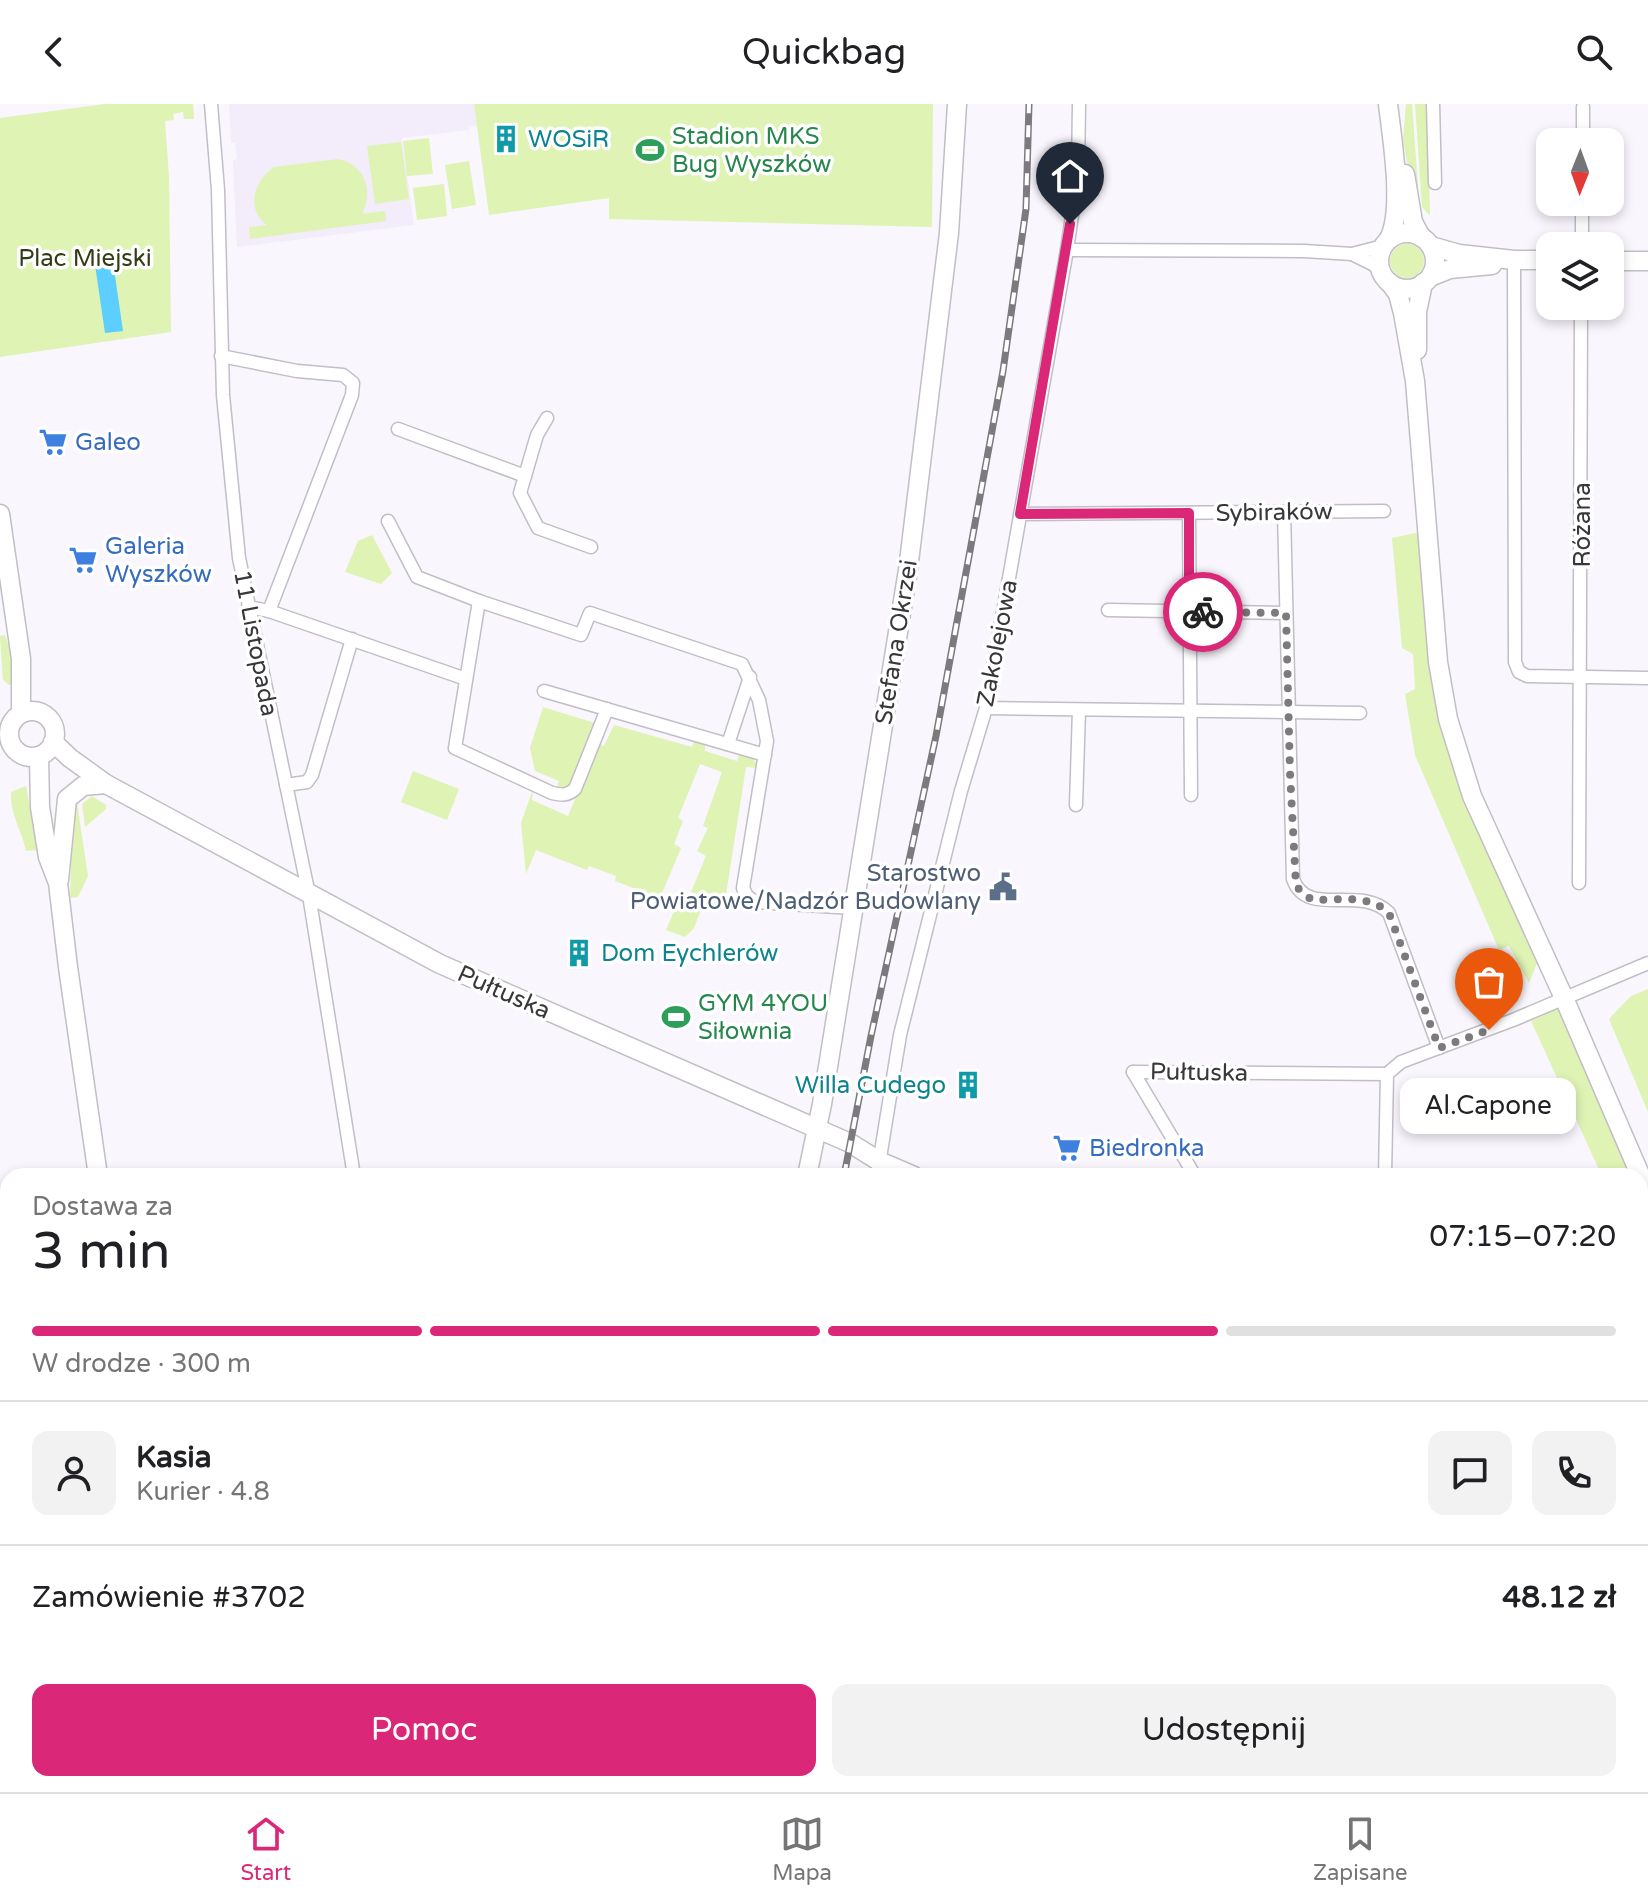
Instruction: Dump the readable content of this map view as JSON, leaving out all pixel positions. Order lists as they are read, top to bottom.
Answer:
{
  "streets": {
    "street": [
      "Sybiraków",
      "Różana",
      "Stefana Okrzei",
      "11 Listopada",
      "Zakolejowa",
      "Pułtuska"
    ]
  },
  "crossings": [
    ["Sybiraków", "Zakolejowa"],
    ["Stefana Okrzei", "Pułtuska"],
    ["11 Listopada", "Pułtuska"],
    ["Zakolejowa", "Pułtuska"]
  ],
  "parks": ["Plac Miejski"],
  "places": {
    "building": ["WOSiR", "Dom Eychlerów", "Willa Cudego"],
    "sports": ["Stadion MKS Bug Wyszków", "GYM 4YOU Siłownia"],
    "supermarket": ["Galeo", "Galeria Wyszków", "Biedronka"],
    "public building": ["Starostwo Powiatowe/Nadzór Budowlany"],
    "other": ["Al.Capone"]
  },
  "north": "bottom",
  "page": {
    "header": "Quickbag",
    "bubble": "Al.Capone",
    "heading": ["3 min", "Dostawa za", "07:15–07:20"],
    "panel": [
      "Kasia",
      "Kurier · 4.8",
      "Zamówienie #3702",
      "48.12 zł"
    ],
    "bar": "W drodze · 300 m",
    "buttons": ["Pomoc", "Udostępnij"],
    "tabs": ["Start", "Mapa", "Zapisane"]
  }
}
